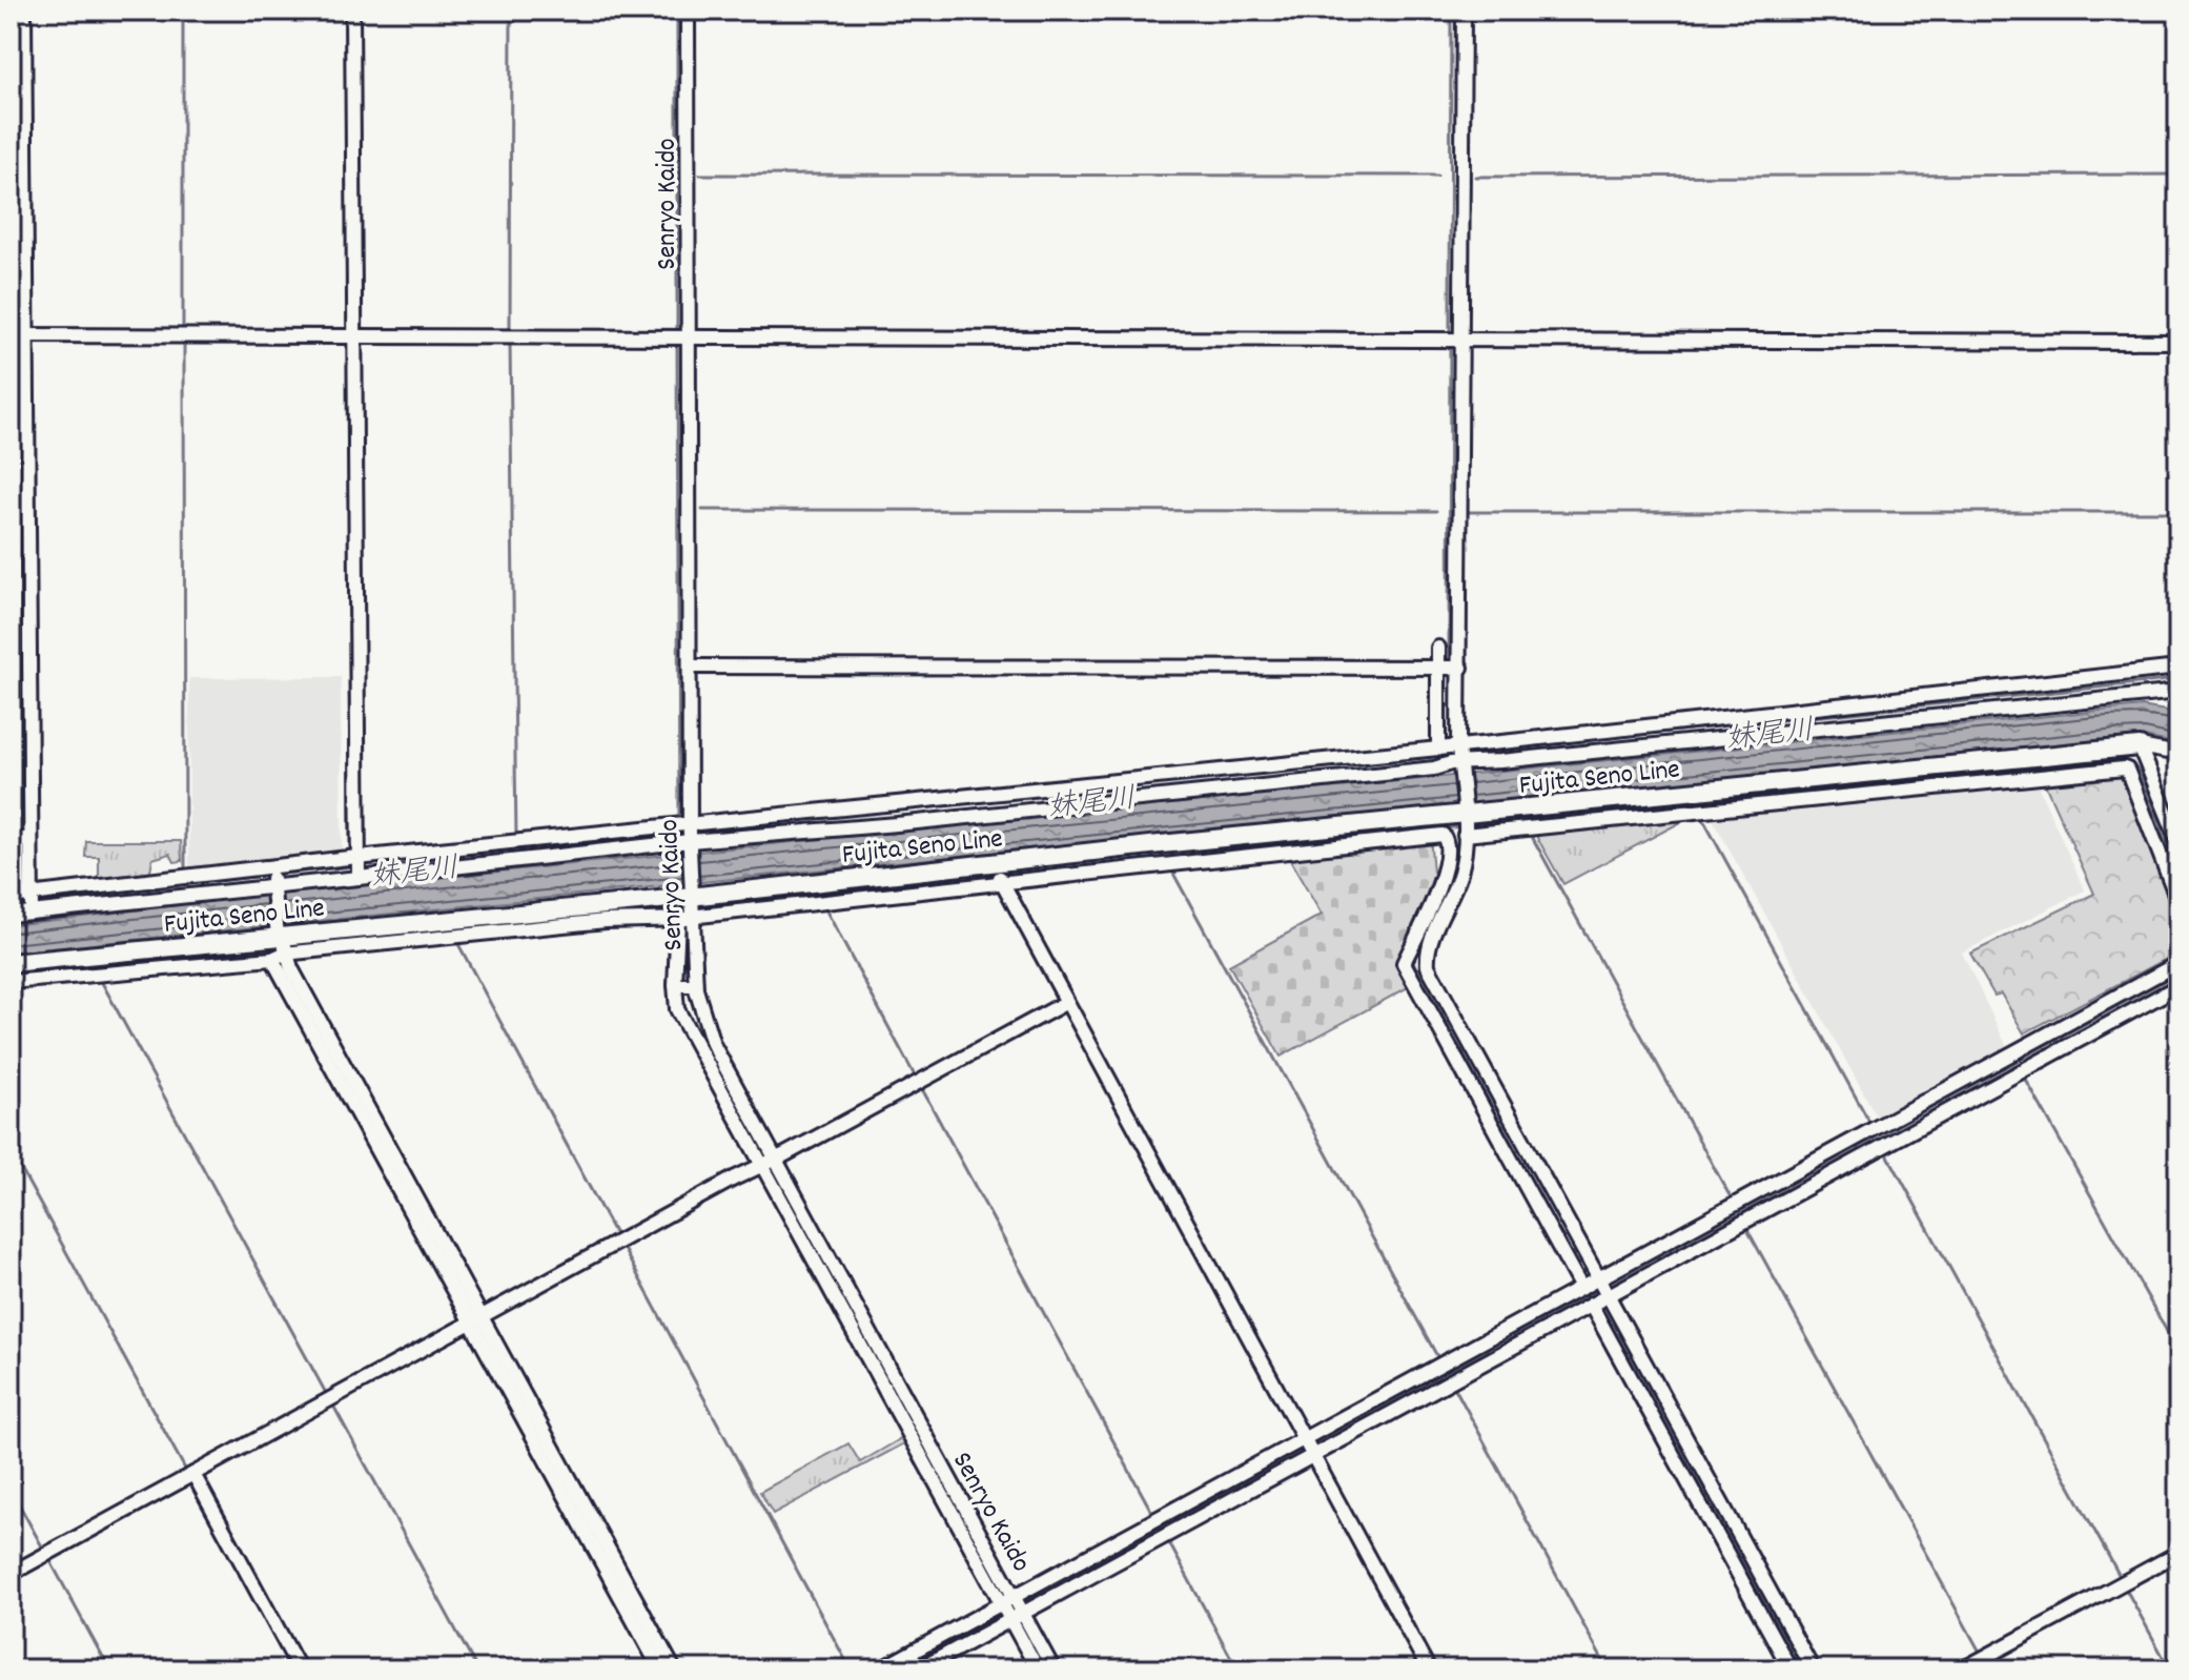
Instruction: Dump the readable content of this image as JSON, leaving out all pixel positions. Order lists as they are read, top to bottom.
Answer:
{
  "streets": {
    "main road": ["Fujita Seno Line"],
    "street": ["Senryo Kaido"]
  },
  "crossings": [
    ["Senryo Kaido", "Fujita Seno Line"]
  ],
  "water": ["妹尾川"]
}
